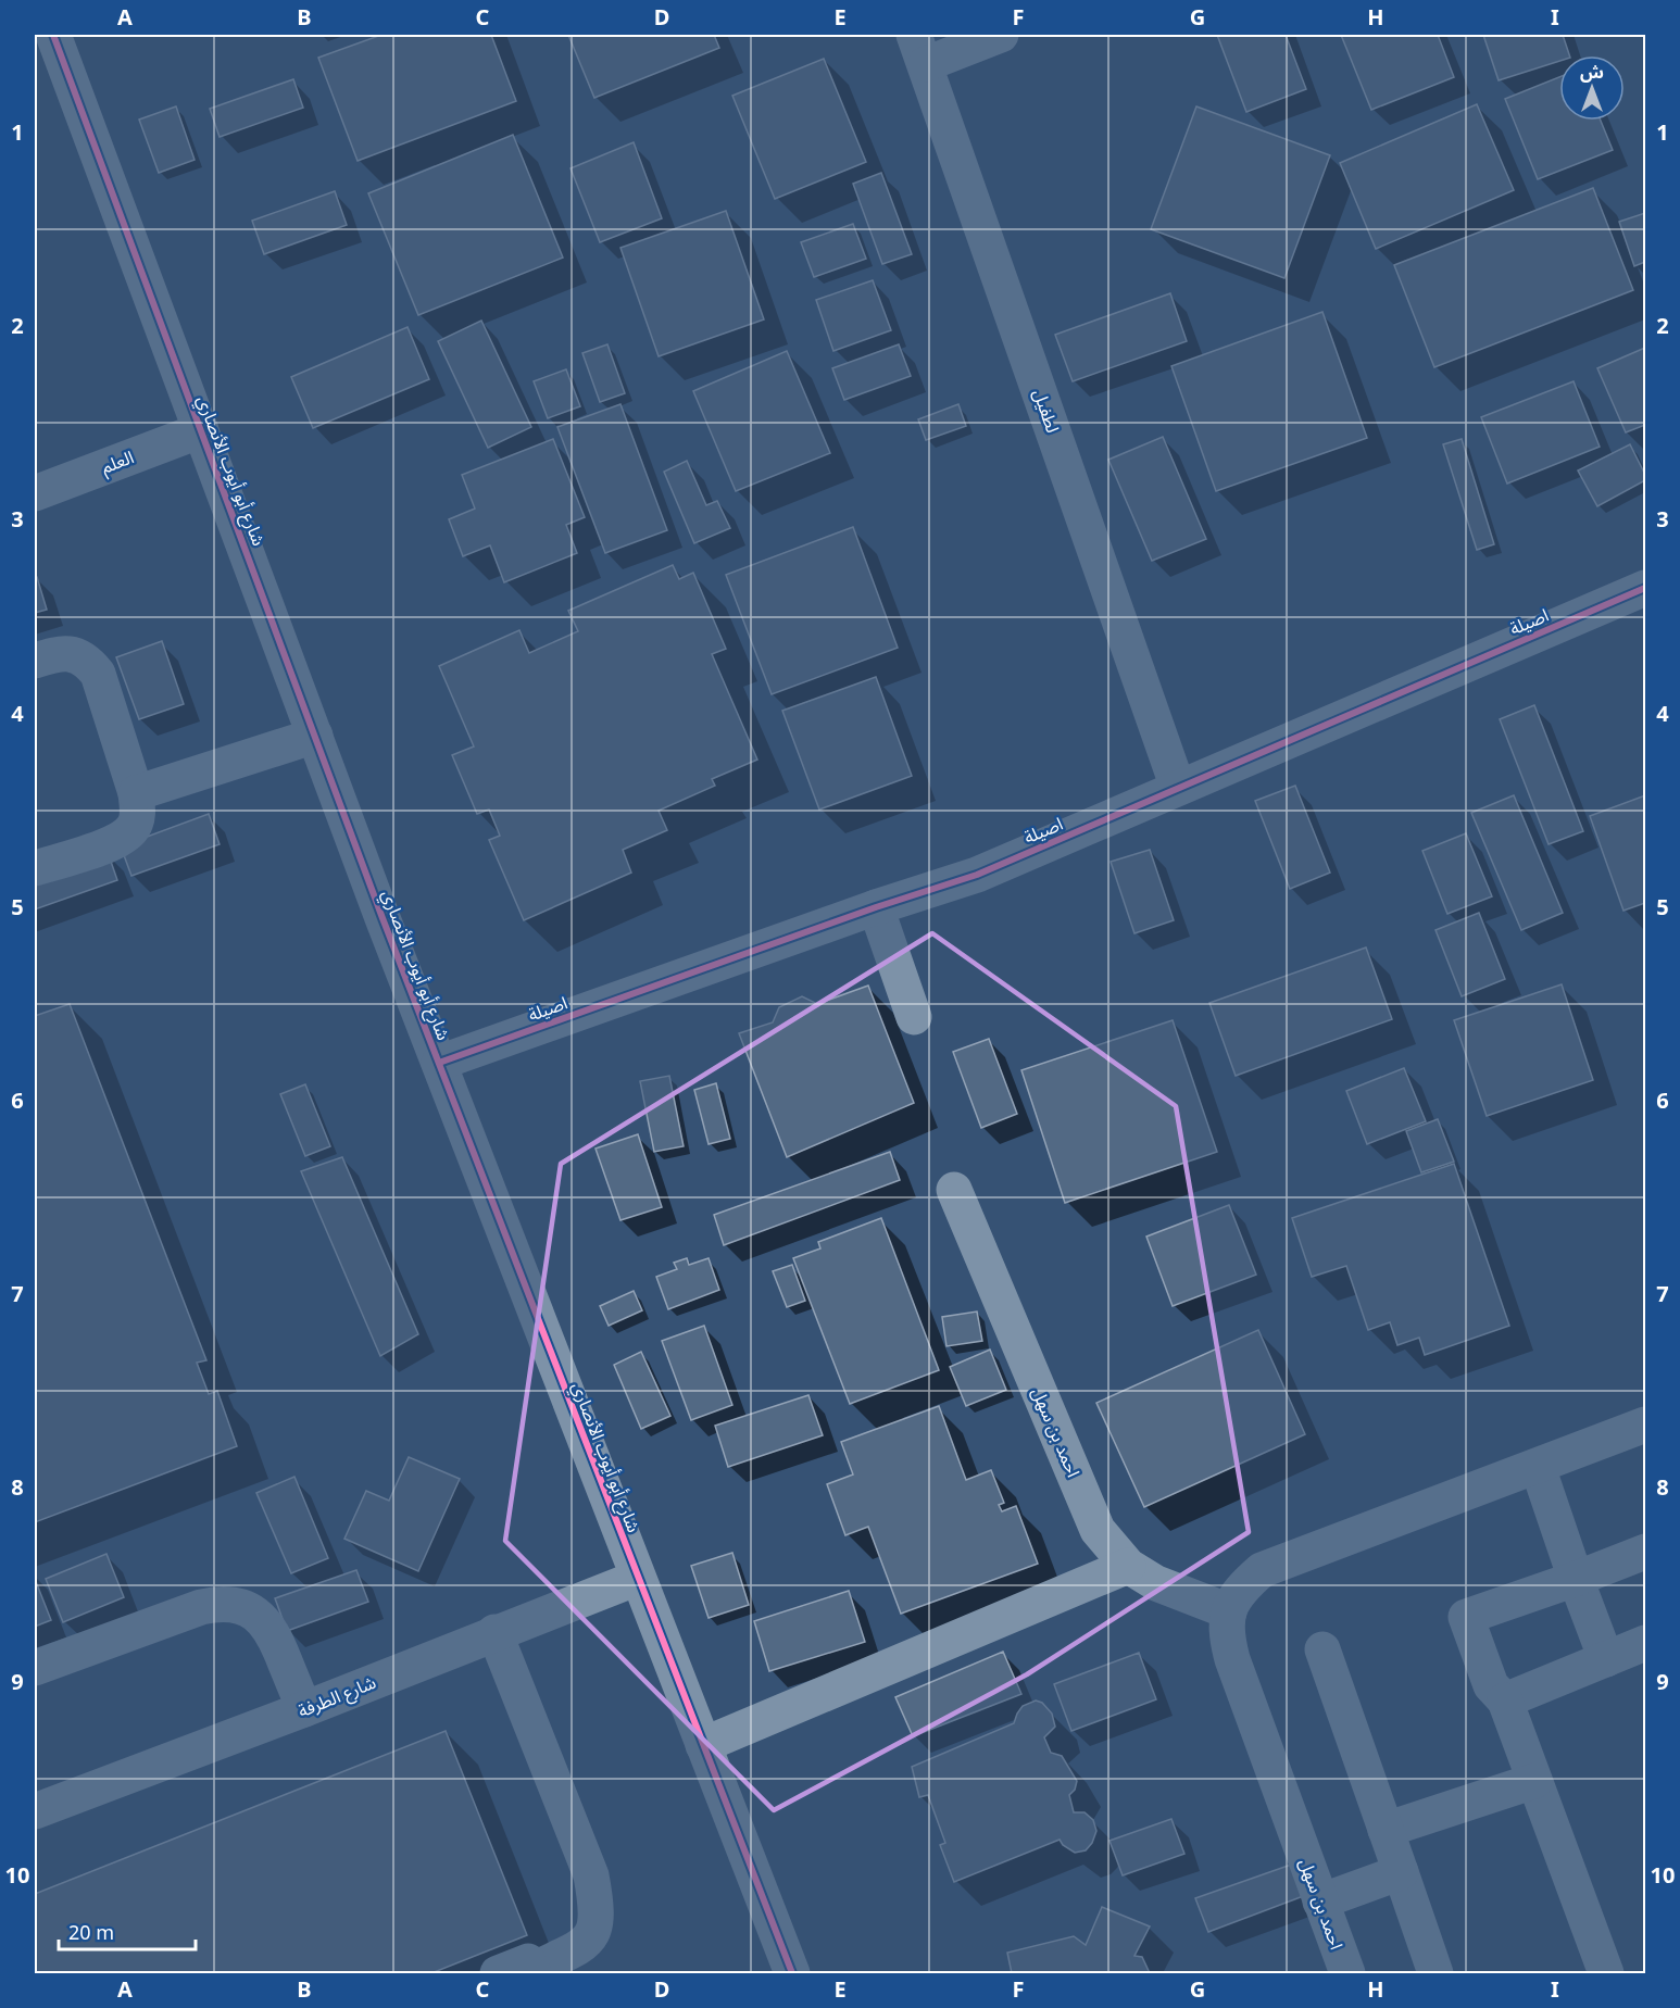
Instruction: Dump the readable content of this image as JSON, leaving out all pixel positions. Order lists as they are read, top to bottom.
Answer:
{
  "streets": {
    "street": [
      "لطفيل",
      "العلم",
      "شارع أبو أيوب الأنصاري",
      "اصيلة",
      "احمد بن سهل",
      "شارع الطرفة"
    ]
  },
  "crossings": [
    ["لطفيل", "اصيلة"],
    ["العلم", "شارع أبو أيوب الأنصاري"],
    ["شارع أبو أيوب الأنصاري", "اصيلة"],
    ["شارع أبو أيوب الأنصاري", "شارع الطرفة"]
  ],
  "scale_bar": "20 m",
  "north": "top",
  "grid": {
    "columns": [
      "A",
      "B",
      "C",
      "D",
      "E",
      "F",
      "G",
      "H",
      "I"
    ],
    "rows": [
      "1",
      "2",
      "3",
      "4",
      "5",
      "6",
      "7",
      "8",
      "9",
      "10"
    ]
  }
}
